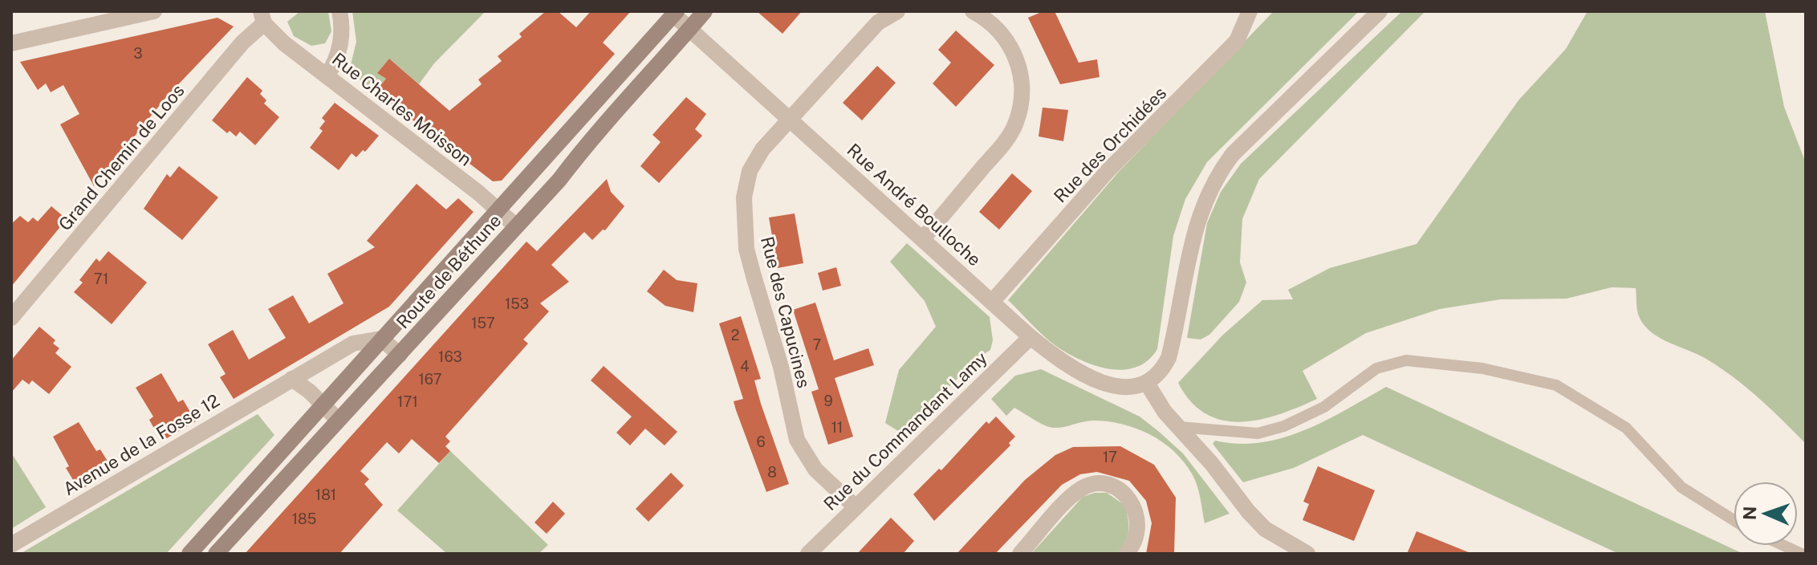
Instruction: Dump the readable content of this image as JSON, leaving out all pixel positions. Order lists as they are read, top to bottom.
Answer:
{
  "streets": {
    "main road": ["Route de Béthune"],
    "street": [
      "Rue Charles Moisson",
      "Rue des Orchidées",
      "Grand Chemin de Loos",
      "Rue André Boulloche",
      "Rue des Capucines",
      "Rue du Commandant Lamy",
      "Avenue de la Fosse 12"
    ]
  },
  "crossings": [
    ["Rue Charles Moisson", "Grand Chemin de Loos"],
    ["Rue Charles Moisson", "Route de Béthune"],
    ["Rue des Orchidées", "Rue André Boulloche"],
    ["Rue André Boulloche", "Route de Béthune"],
    ["Rue André Boulloche", "Rue des Capucines"],
    ["Rue André Boulloche", "Rue du Commandant Lamy"],
    ["Route de Béthune", "Avenue de la Fosse 12"],
    ["Rue des Capucines", "Rue du Commandant Lamy"]
  ],
  "house_numbers": [
    "3",
    "71",
    "153",
    "157",
    "2",
    "7",
    "163",
    "4",
    "167",
    "9",
    "171",
    "11",
    "6",
    "17",
    "8",
    "181",
    "185"
  ],
  "north": "left"
}
